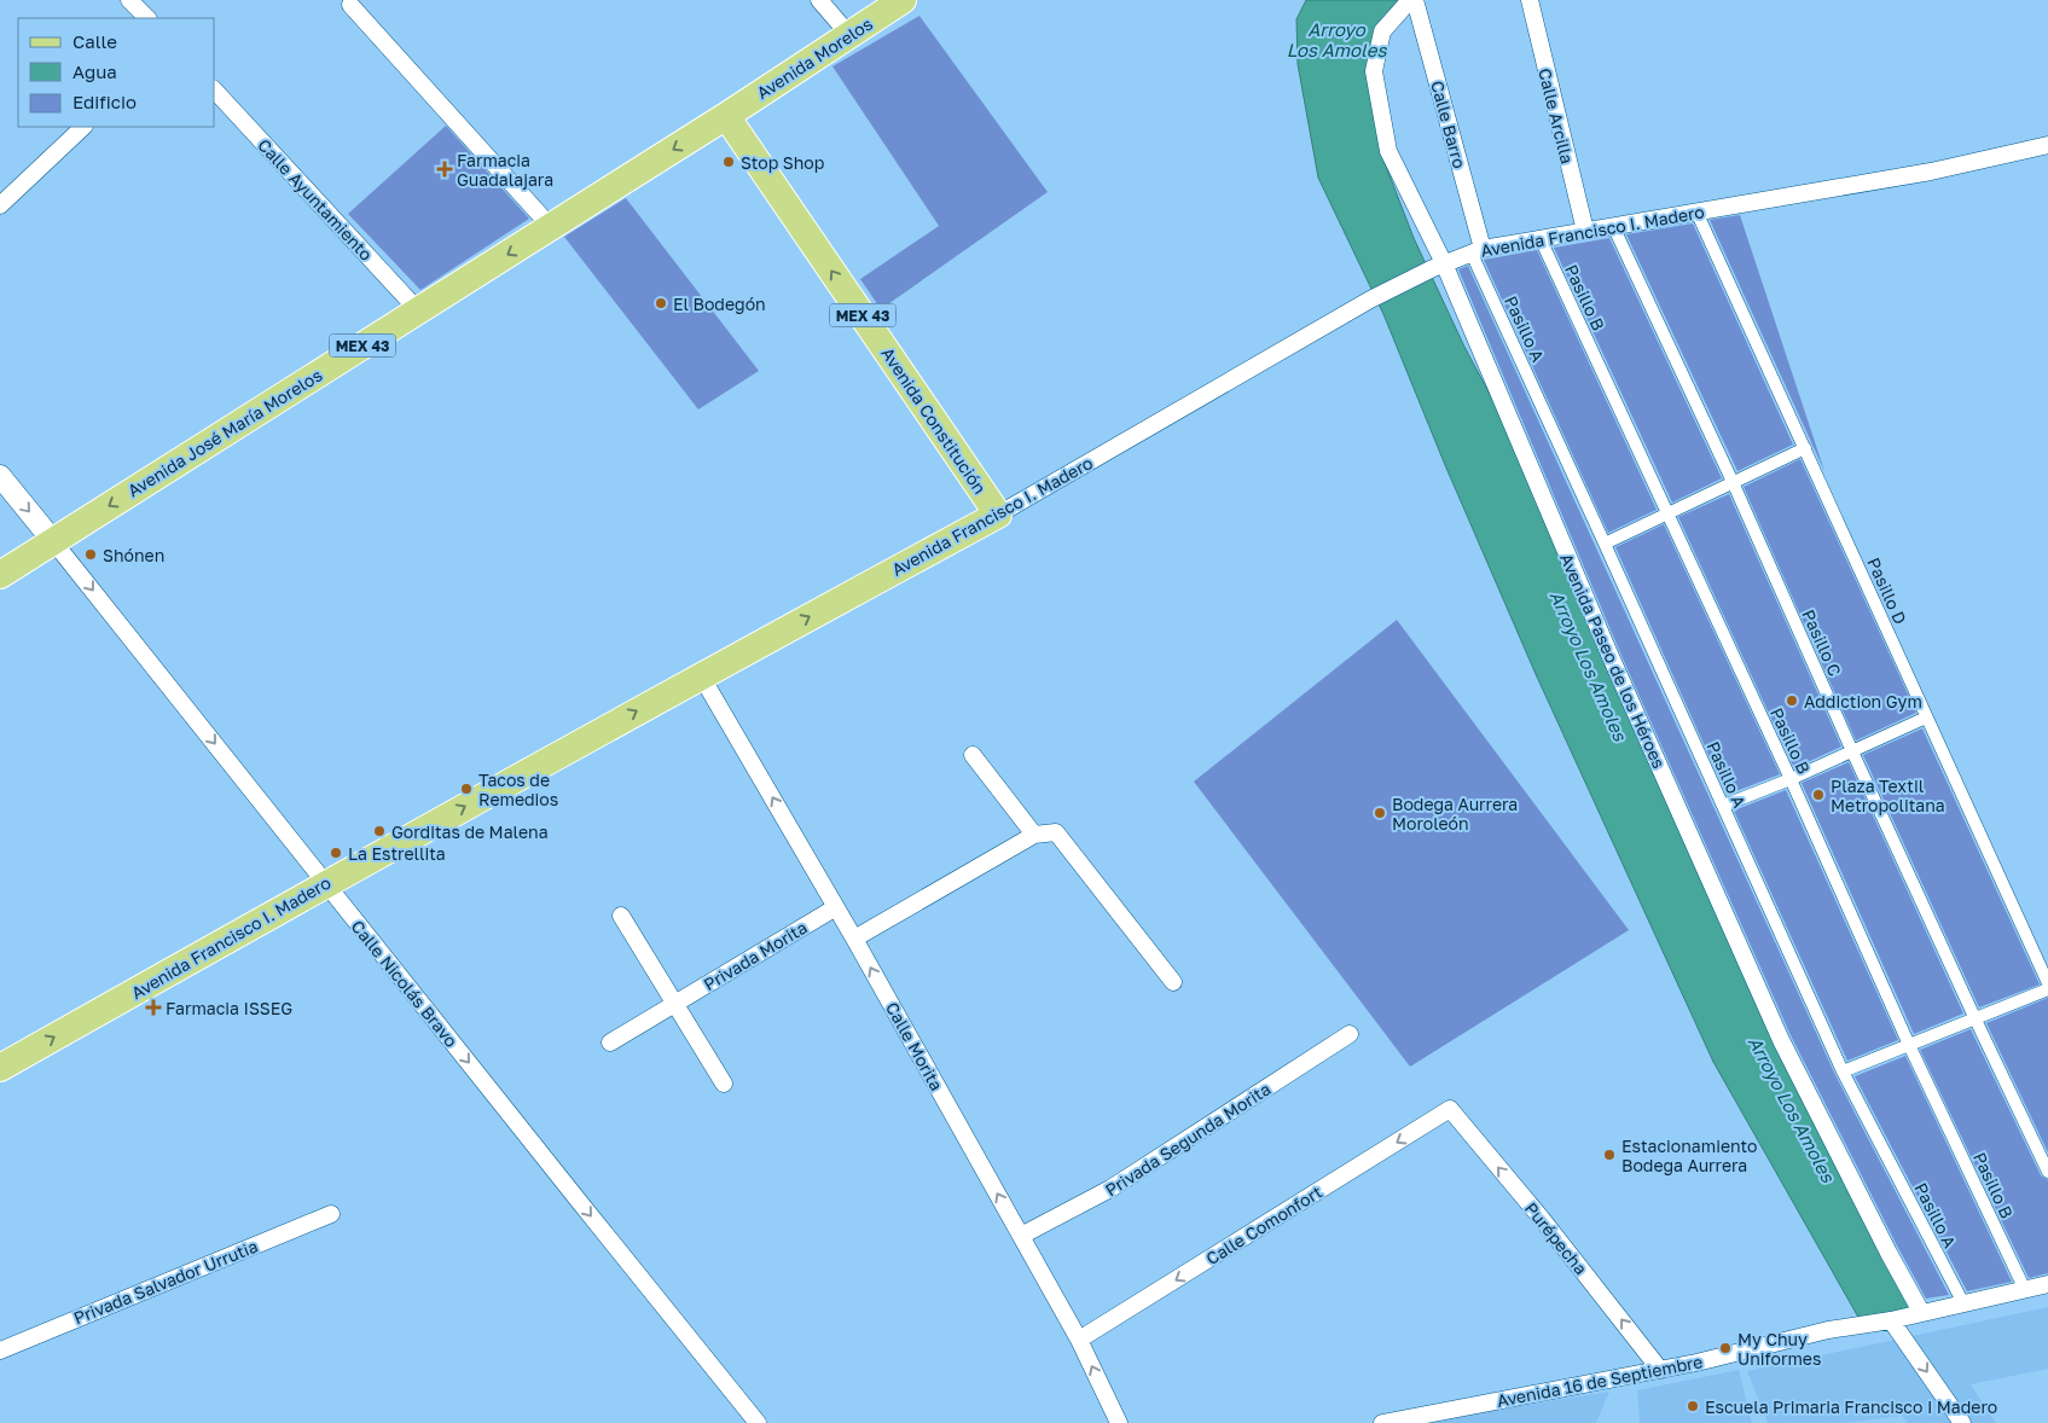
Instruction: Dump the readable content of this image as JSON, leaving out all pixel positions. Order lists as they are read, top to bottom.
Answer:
{
  "streets": {
    "main road": [
      "Avenida Morelos",
      "Avenida Francisco I. Madero",
      "MEX 43",
      "Avenida Constitución",
      "Avenida José María Morelos"
    ],
    "street": [
      "Calle Arcilla",
      "Calle Barro",
      "Calle Ayuntamiento",
      "Pasillo B",
      "Pasillo A",
      "Pasillo D",
      "Pasillo C",
      "Avenida Paseo de los Héroes",
      "Privada Morita",
      "Calle Nicolás Bravo",
      "Calle Morita",
      "Privada Segunda Morita",
      "Calle Comonfort",
      "Purépecha",
      "Privada Salvador Urrutia",
      "Avenida 16 de Septiembre"
    ]
  },
  "crossings": [
    ["Avenida Morelos", "Avenida Constitución"],
    ["Avenida Morelos", "Avenida José María Morelos"],
    ["Calle Arcilla", "Avenida Francisco I. Madero"],
    ["Calle Barro", "Avenida Francisco I. Madero"],
    ["Calle Barro", "Pasillo A"],
    ["Calle Ayuntamiento", "Avenida José María Morelos"],
    ["Avenida Francisco I. Madero", "Pasillo B"],
    ["Avenida Francisco I. Madero", "Pasillo A"],
    ["Avenida Francisco I. Madero", "Avenida Constitución"],
    ["Avenida Francisco I. Madero", "Pasillo D"],
    ["Avenida Francisco I. Madero", "Pasillo C"],
    ["Avenida Francisco I. Madero", "Avenida Paseo de los Héroes"],
    ["Avenida Francisco I. Madero", "Calle Nicolás Bravo"],
    ["Avenida Francisco I. Madero", "Calle Morita"],
    ["Pasillo B", "Avenida 16 de Septiembre"],
    ["Pasillo A", "Avenida 16 de Septiembre"],
    ["Avenida Constitución", "Avenida José María Morelos"],
    ["Avenida José María Morelos", "Calle Nicolás Bravo"],
    ["Avenida Paseo de los Héroes", "Avenida 16 de Septiembre"],
    ["Privada Morita", "Calle Morita"],
    ["Calle Morita", "Privada Segunda Morita"],
    ["Calle Morita", "Calle Comonfort"],
    ["Calle Comonfort", "Purépecha"],
    ["Purépecha", "Avenida 16 de Septiembre"]
  ],
  "one_way": [
    "Avenida Francisco I. Madero",
    "Avenida Constitución",
    "Avenida José María Morelos",
    "Calle Nicolás Bravo",
    "Calle Morita",
    "Calle Comonfort",
    "Purépecha"
  ],
  "water": ["Arroyo Los Amoles"],
  "places": {
    "other": [
      "Stop Shop",
      "El Bodegón",
      "Shónen",
      "Addiction Gym",
      "Tacos de Remedios",
      "Plaza Textil Metropolitana",
      "Bodega Aurrera Moroleón",
      "Gorditas de Malena",
      "La Estrellita",
      "Estacionamiento Bodega Aurrera",
      "My Chuy Uniformes",
      "Escuela Primaria Francisco I Madero"
    ],
    "health": ["Farmacia Guadalajara", "Farmacia ISSEG"]
  },
  "legend": ["Calle", "Agua", "Edificio"]
}
